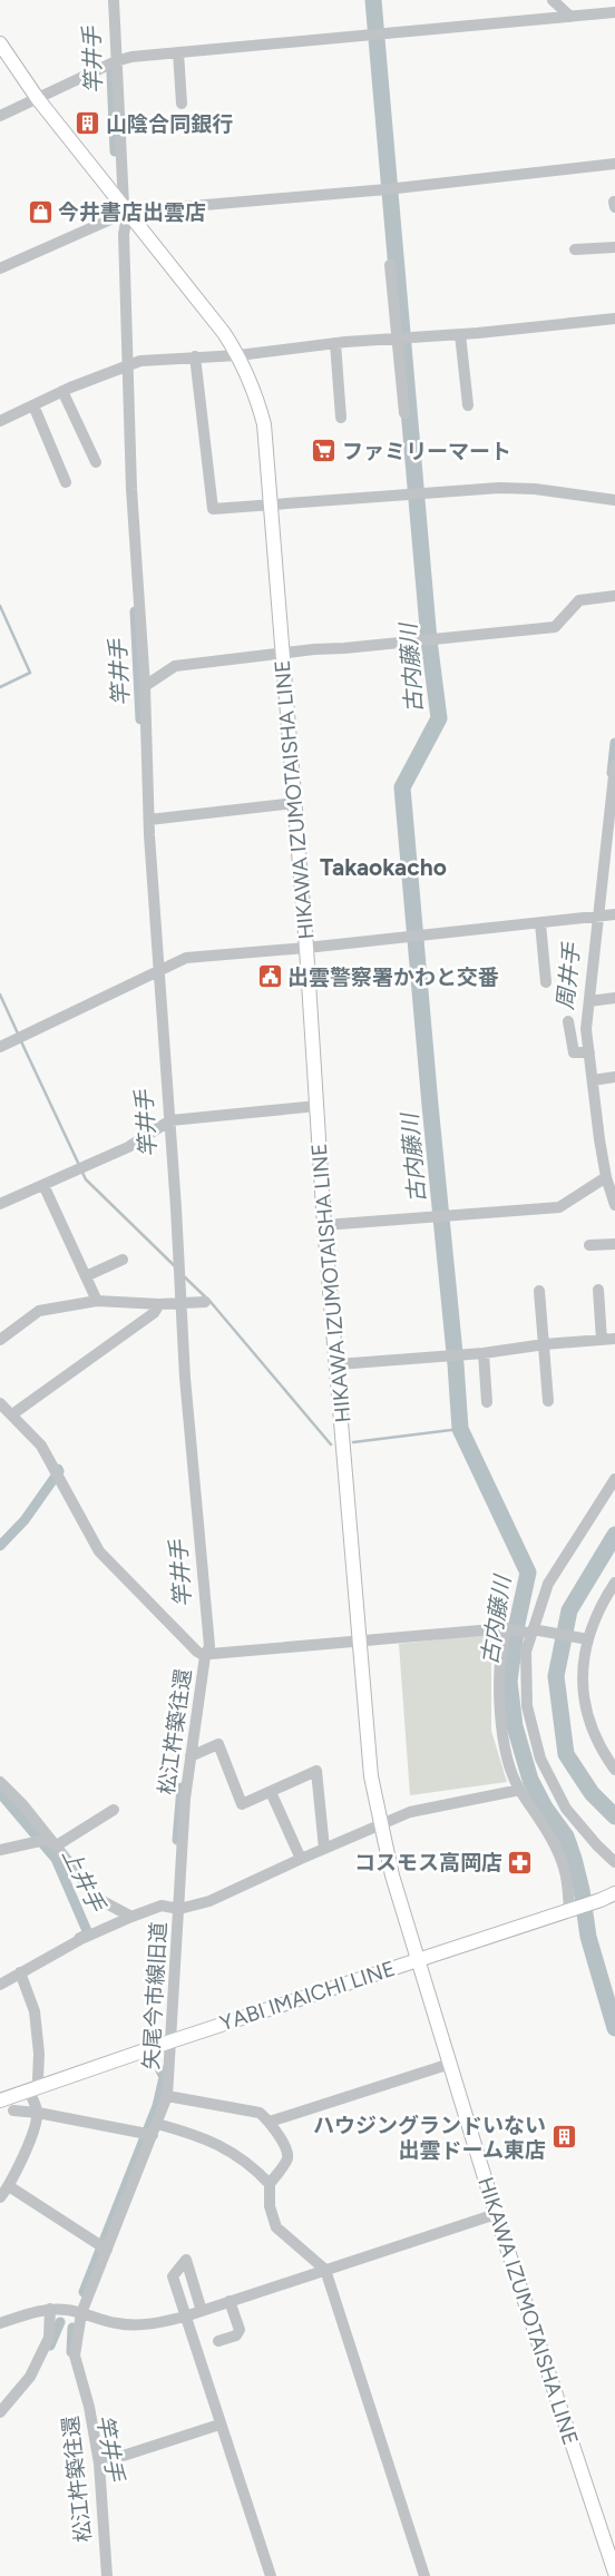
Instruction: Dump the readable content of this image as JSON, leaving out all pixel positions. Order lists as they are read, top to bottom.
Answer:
{
  "streets": {
    "main road": ["HIKAWA IZUMOTAISHA LINE", "YABI IMAICHI LINE"],
    "street": ["松江杵築往還", "矢尾今市線旧道"]
  },
  "crossings": [
    ["HIKAWA IZUMOTAISHA LINE", "矢尾今市線旧道"],
    ["HIKAWA IZUMOTAISHA LINE", "YABI IMAICHI LINE"],
    ["松江杵築往還", "矢尾今市線旧道"],
    ["矢尾今市線旧道", "YABI IMAICHI LINE"]
  ],
  "districts": ["Takaokacho"],
  "water": [
    "竿井手",
    "古内藤川",
    "周井手",
    "上井手"
  ],
  "places": {
    "building": ["山陰合同銀行", "ハウジングランドいない 出雲ドーム東店"],
    "shop": ["今井書店出雲店"],
    "supermarket": ["ファミリーマート"],
    "public building": ["出雲警察署かわと交番"],
    "pharmacy": ["コスモス高岡店"]
  }
}
